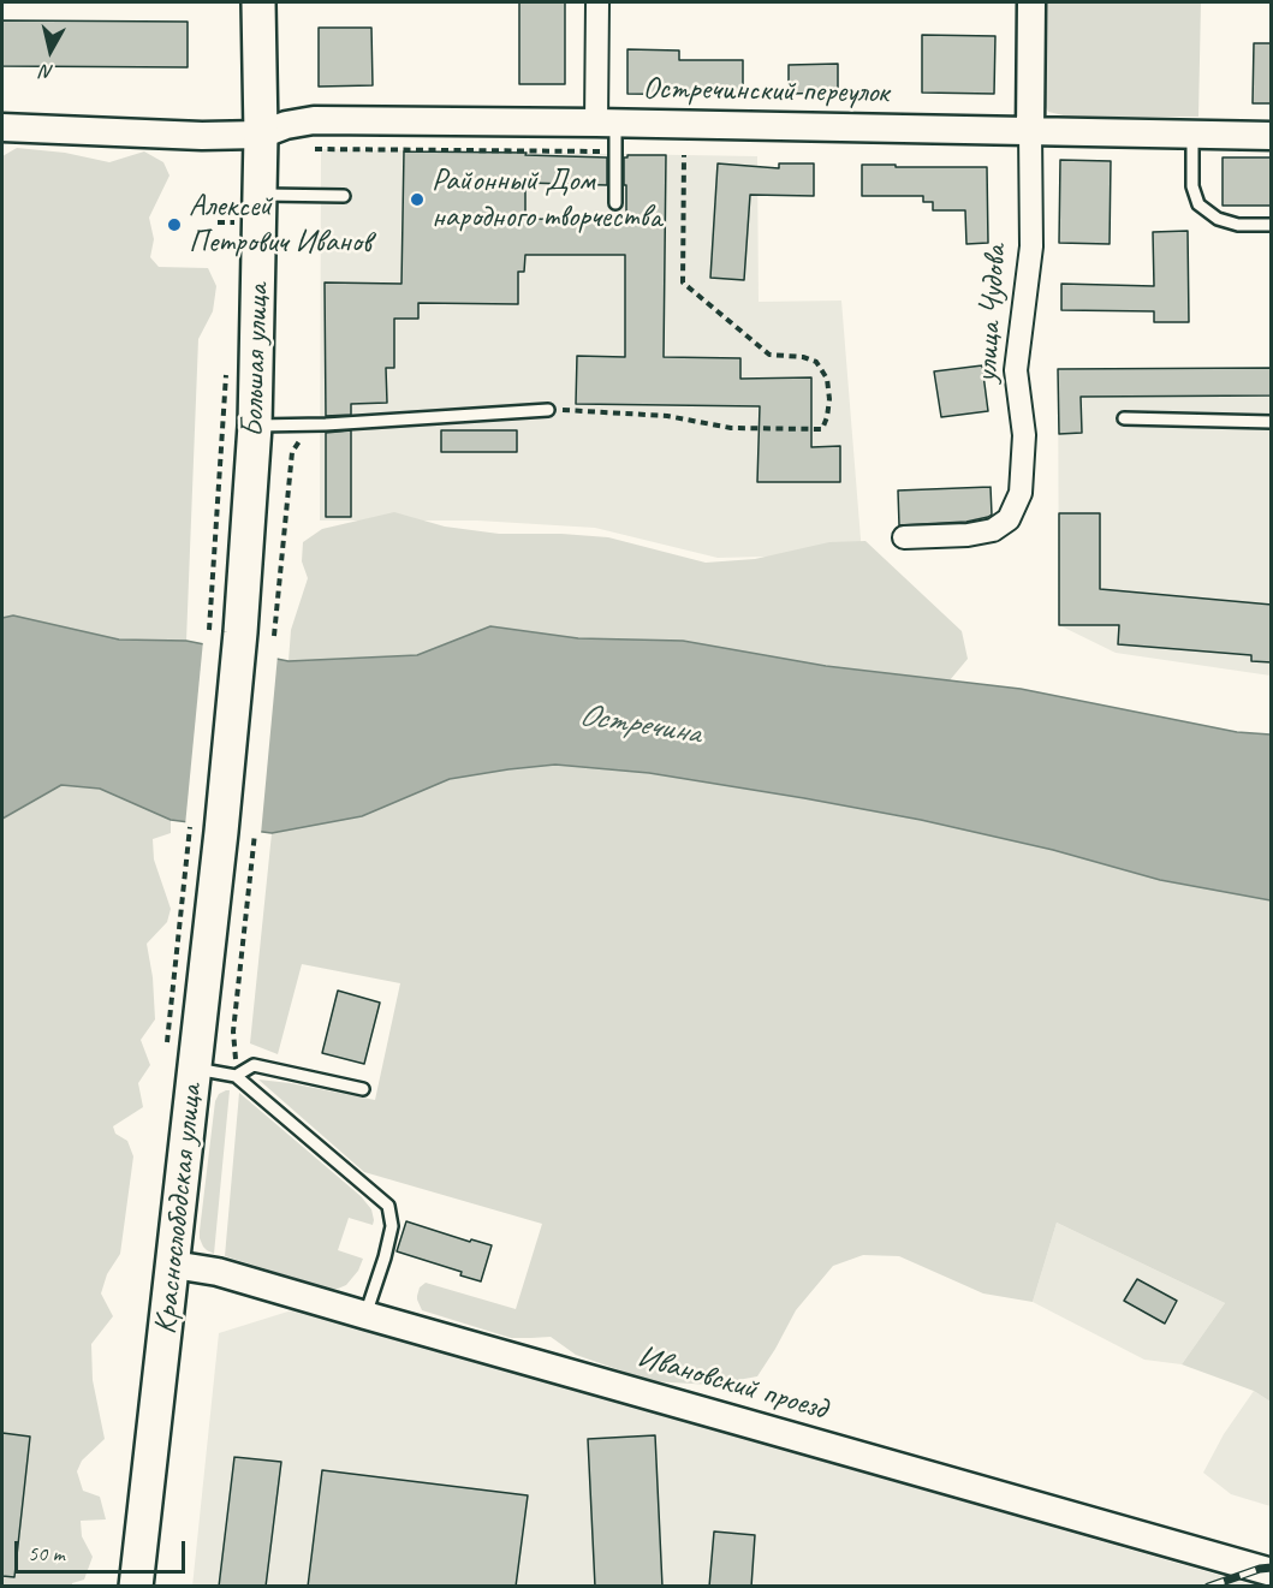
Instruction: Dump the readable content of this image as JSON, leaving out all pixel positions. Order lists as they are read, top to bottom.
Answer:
{
  "streets": {
    "main road": ["Большая улица", "Краснослободская улица"],
    "street": ["Остречинский переулок", "улица Чудова", "Ивановский проезд"]
  },
  "crossings": [
    ["Остречинский переулок", "улица Чудова"],
    ["Остречинский переулок", "Большая улица"],
    ["Большая улица", "Краснослободская улица"],
    ["Краснослободская улица", "Ивановский проезд"]
  ],
  "water": ["Остречина"],
  "places": ["Районный Дом народного творчества", "Алексей Петрович Иванов"],
  "scale_bar": "50 m",
  "north": "bottom"
}
